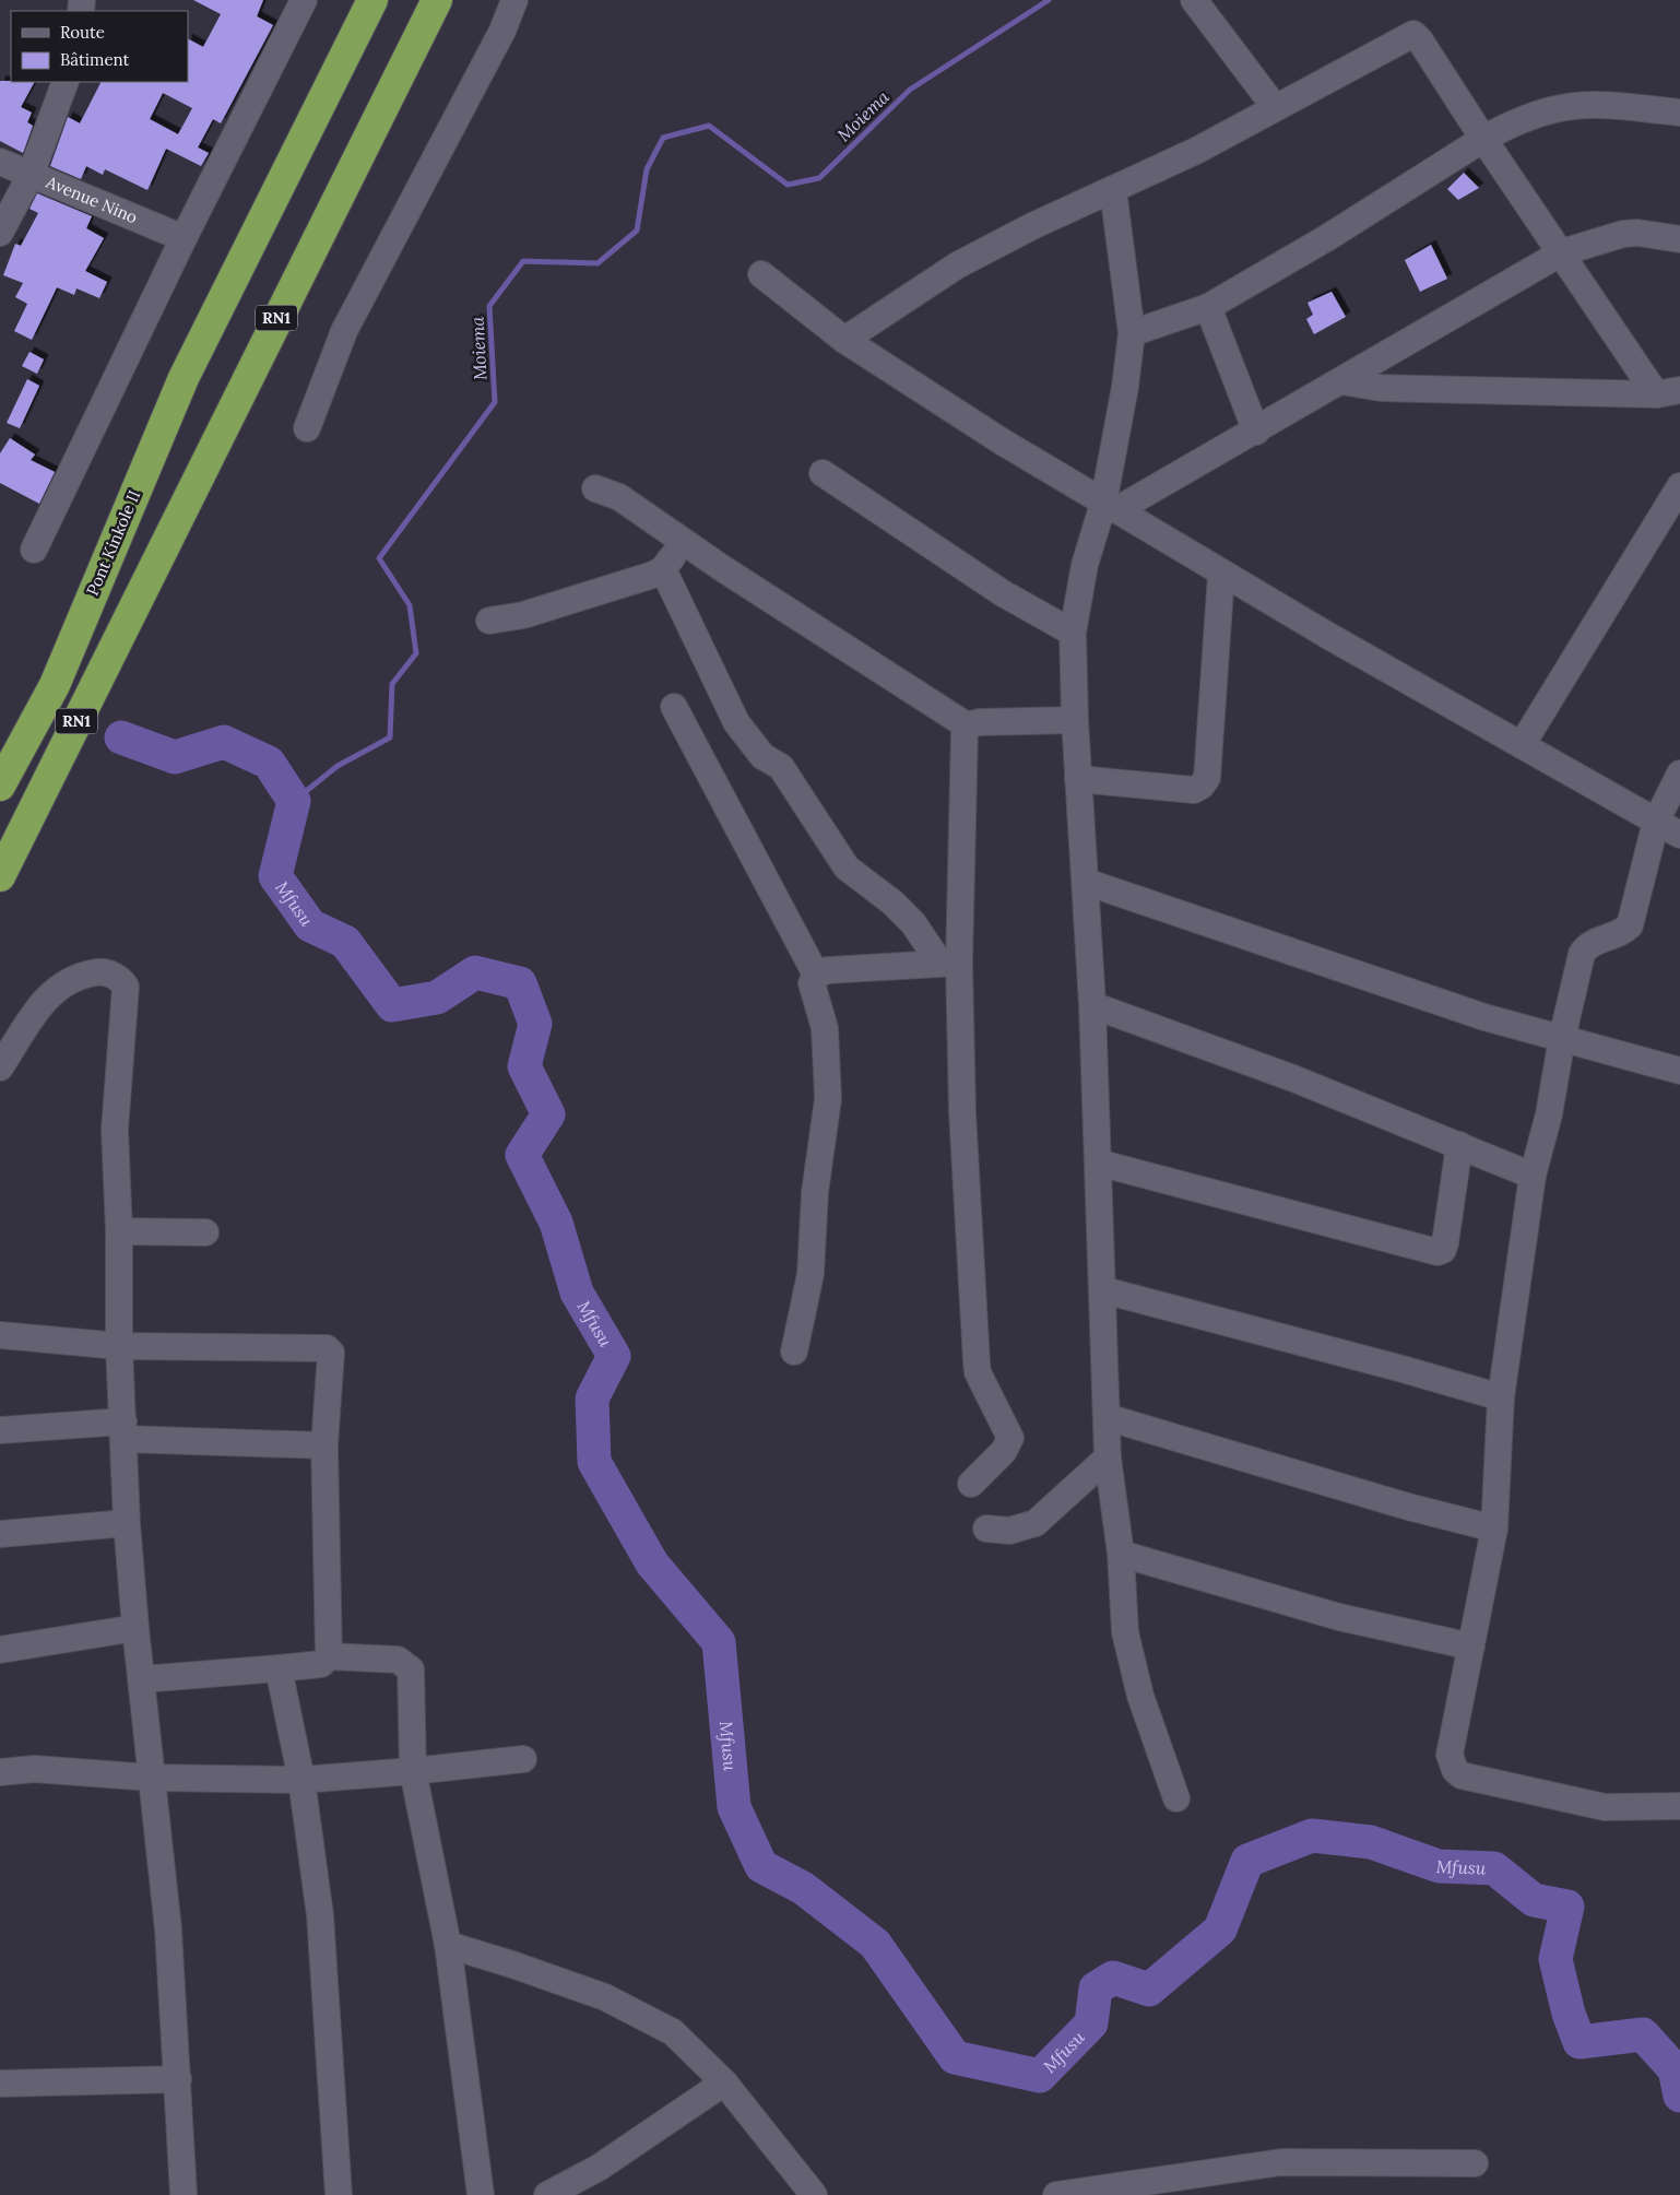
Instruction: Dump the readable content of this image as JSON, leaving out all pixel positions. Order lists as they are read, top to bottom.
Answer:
{
  "streets": {
    "highway": ["RN1", "Pont Kinkole II"],
    "street": ["Avenue Nino"]
  },
  "water": ["Moiema", "Mfusu"],
  "legend": ["Route", "Bâtiment"]
}
